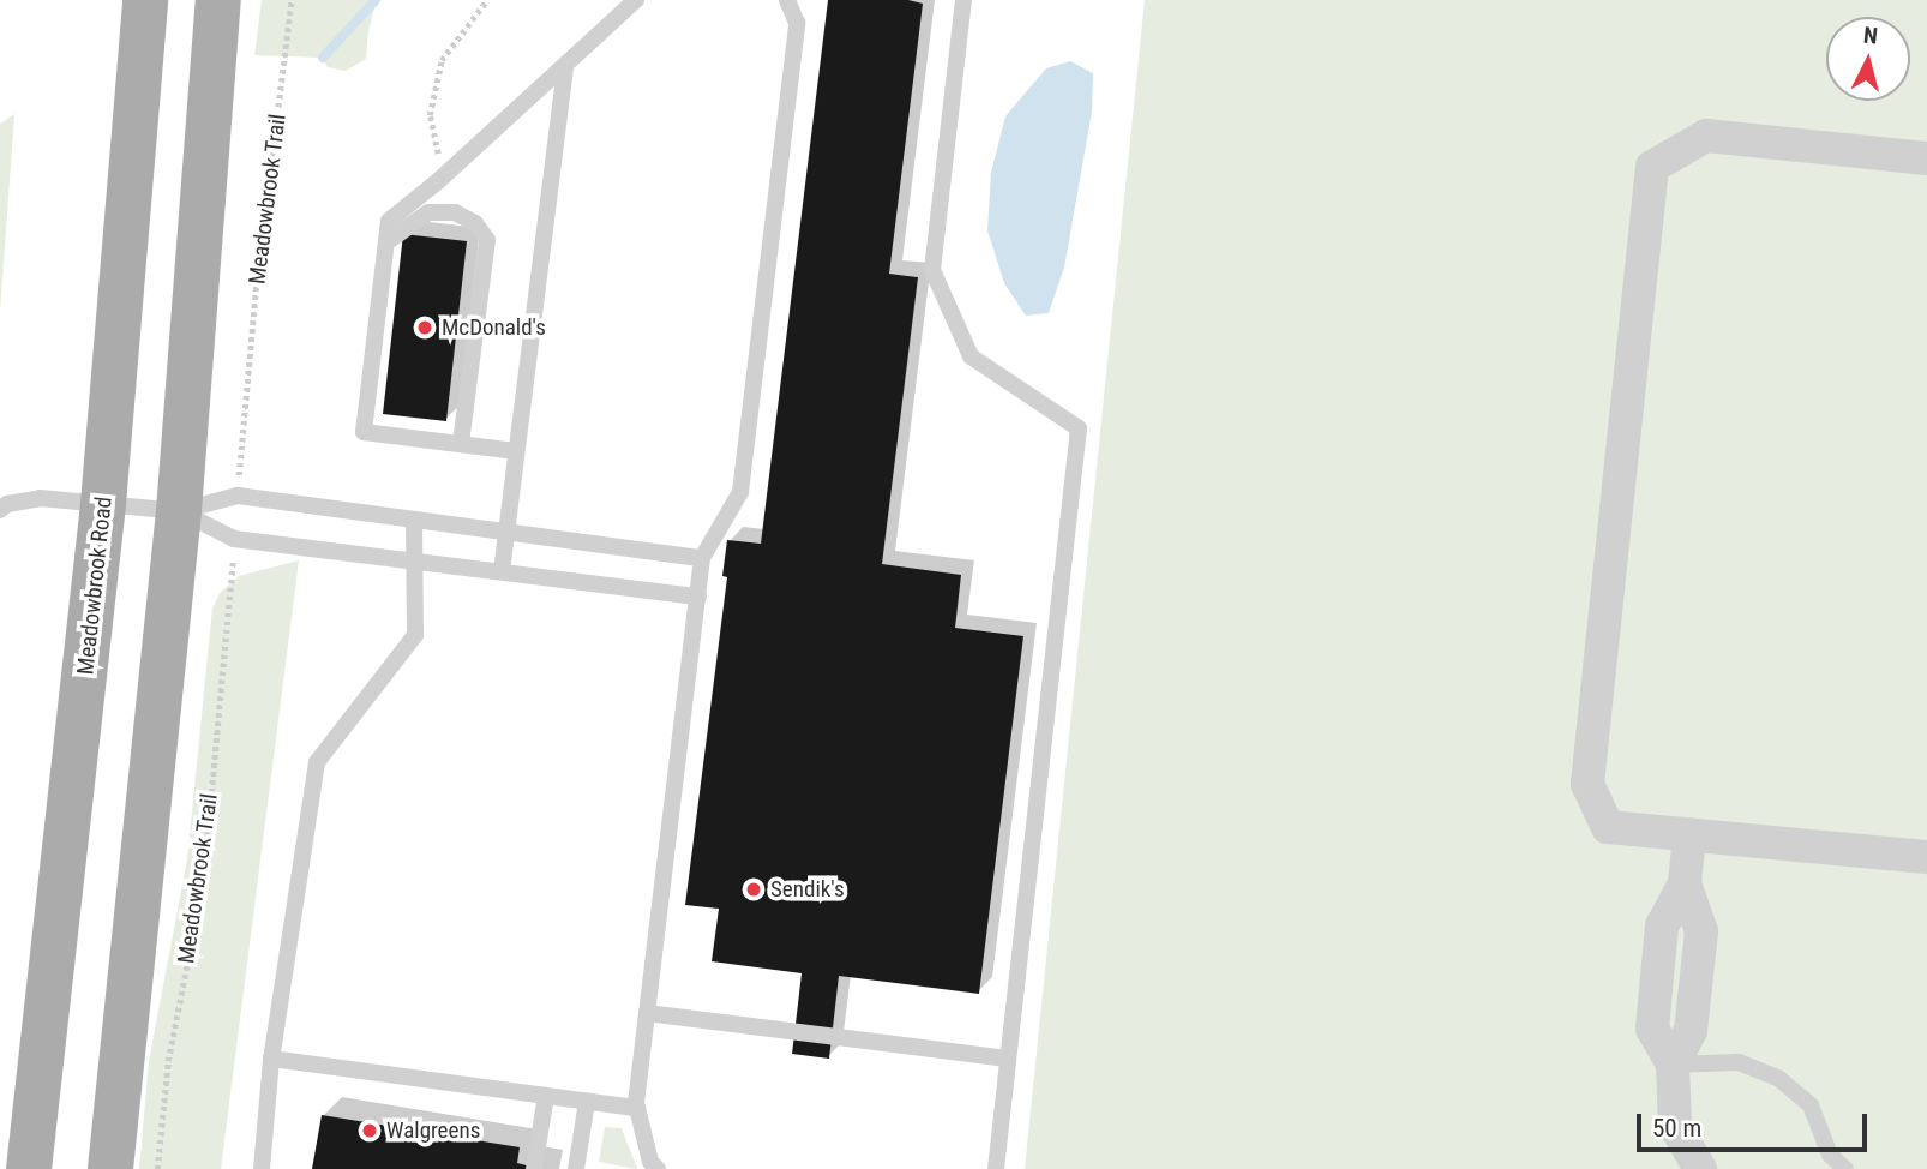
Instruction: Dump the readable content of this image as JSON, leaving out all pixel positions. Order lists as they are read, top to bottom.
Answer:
{
  "streets": {
    "main road": ["Meadowbrook Road"],
    "path": ["Meadowbrook Trail"]
  },
  "places": ["McDonald's", "Sendik's", "Walgreens"],
  "scale_bar": "50 m",
  "north": "top"
}
